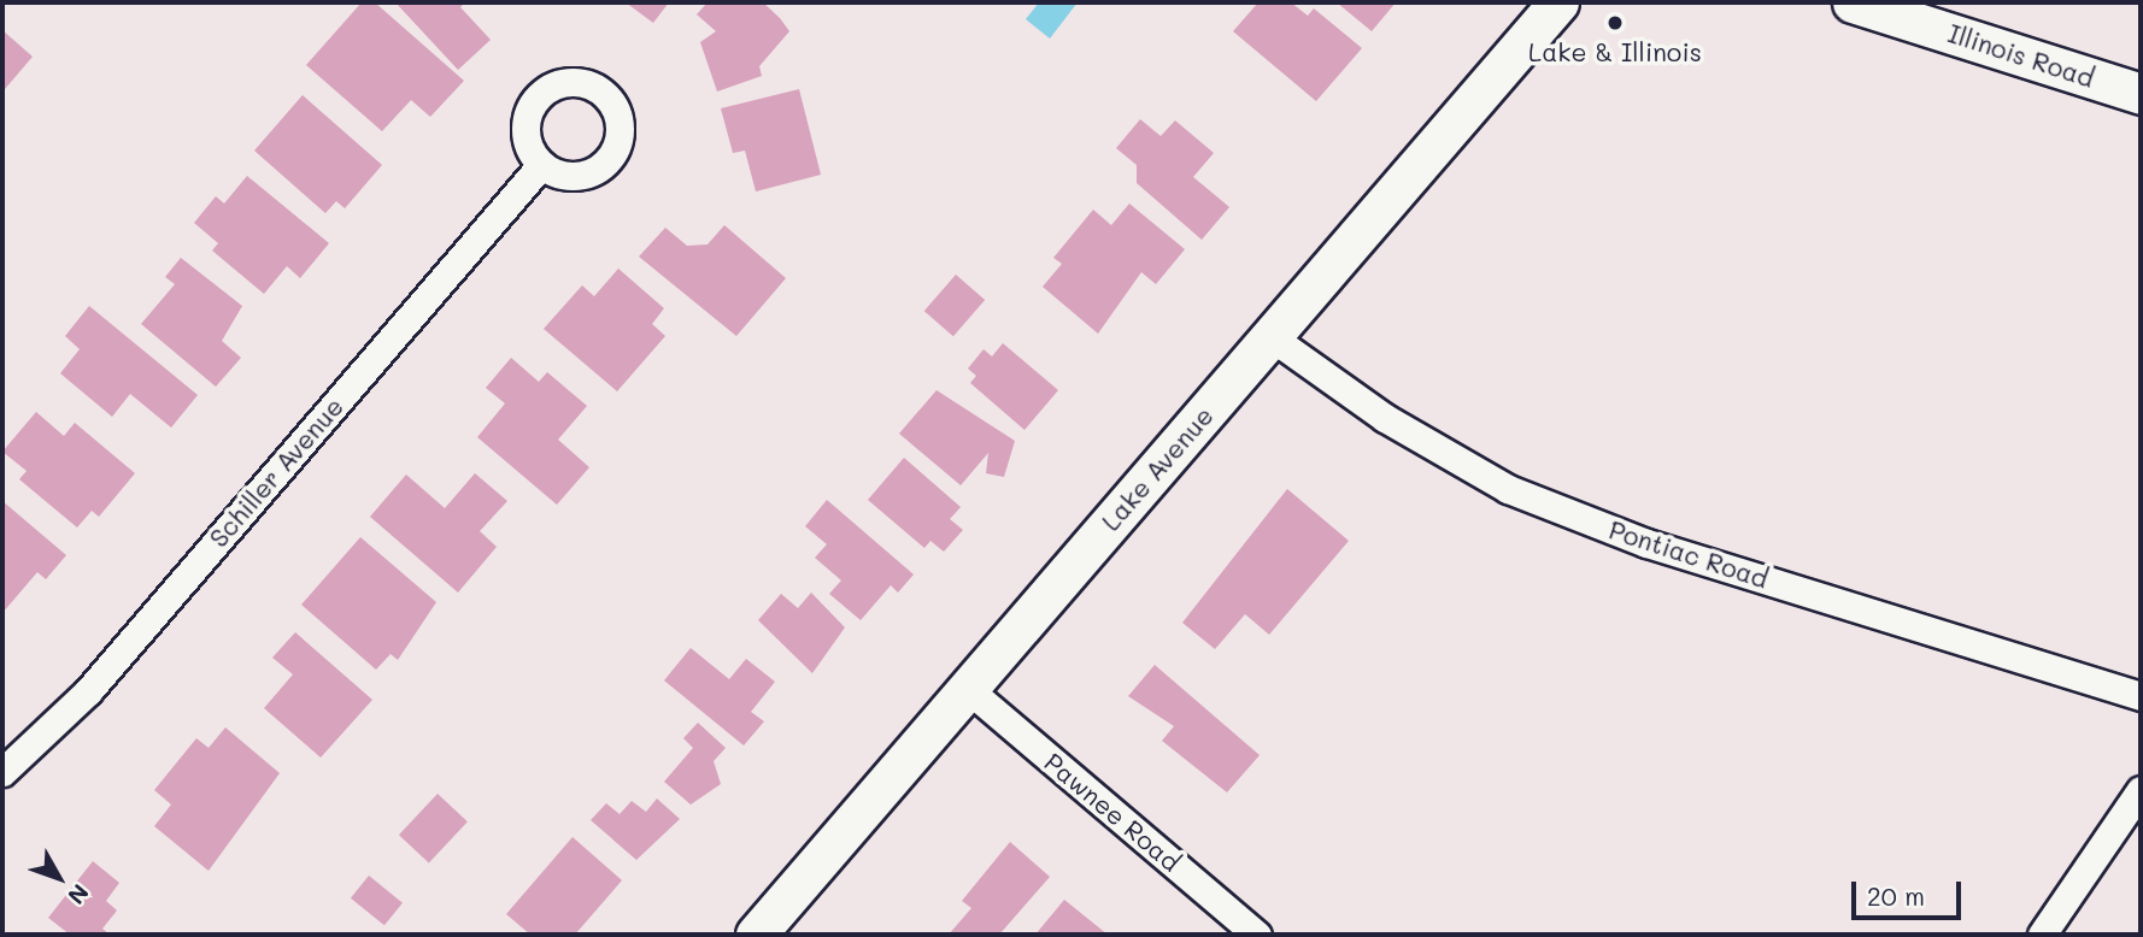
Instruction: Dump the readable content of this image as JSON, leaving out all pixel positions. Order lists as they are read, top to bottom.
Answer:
{
  "streets": {
    "main road": ["Illinois Road", "Lake Avenue"],
    "street": ["Schiller Avenue", "Pontiac Road", "Pawnee Road"]
  },
  "crossings": [
    ["Lake Avenue", "Pontiac Road"],
    ["Lake Avenue", "Pawnee Road"]
  ],
  "places": ["Lake & Illinois"],
  "scale_bar": "20 m",
  "north": "bottom right"
}
